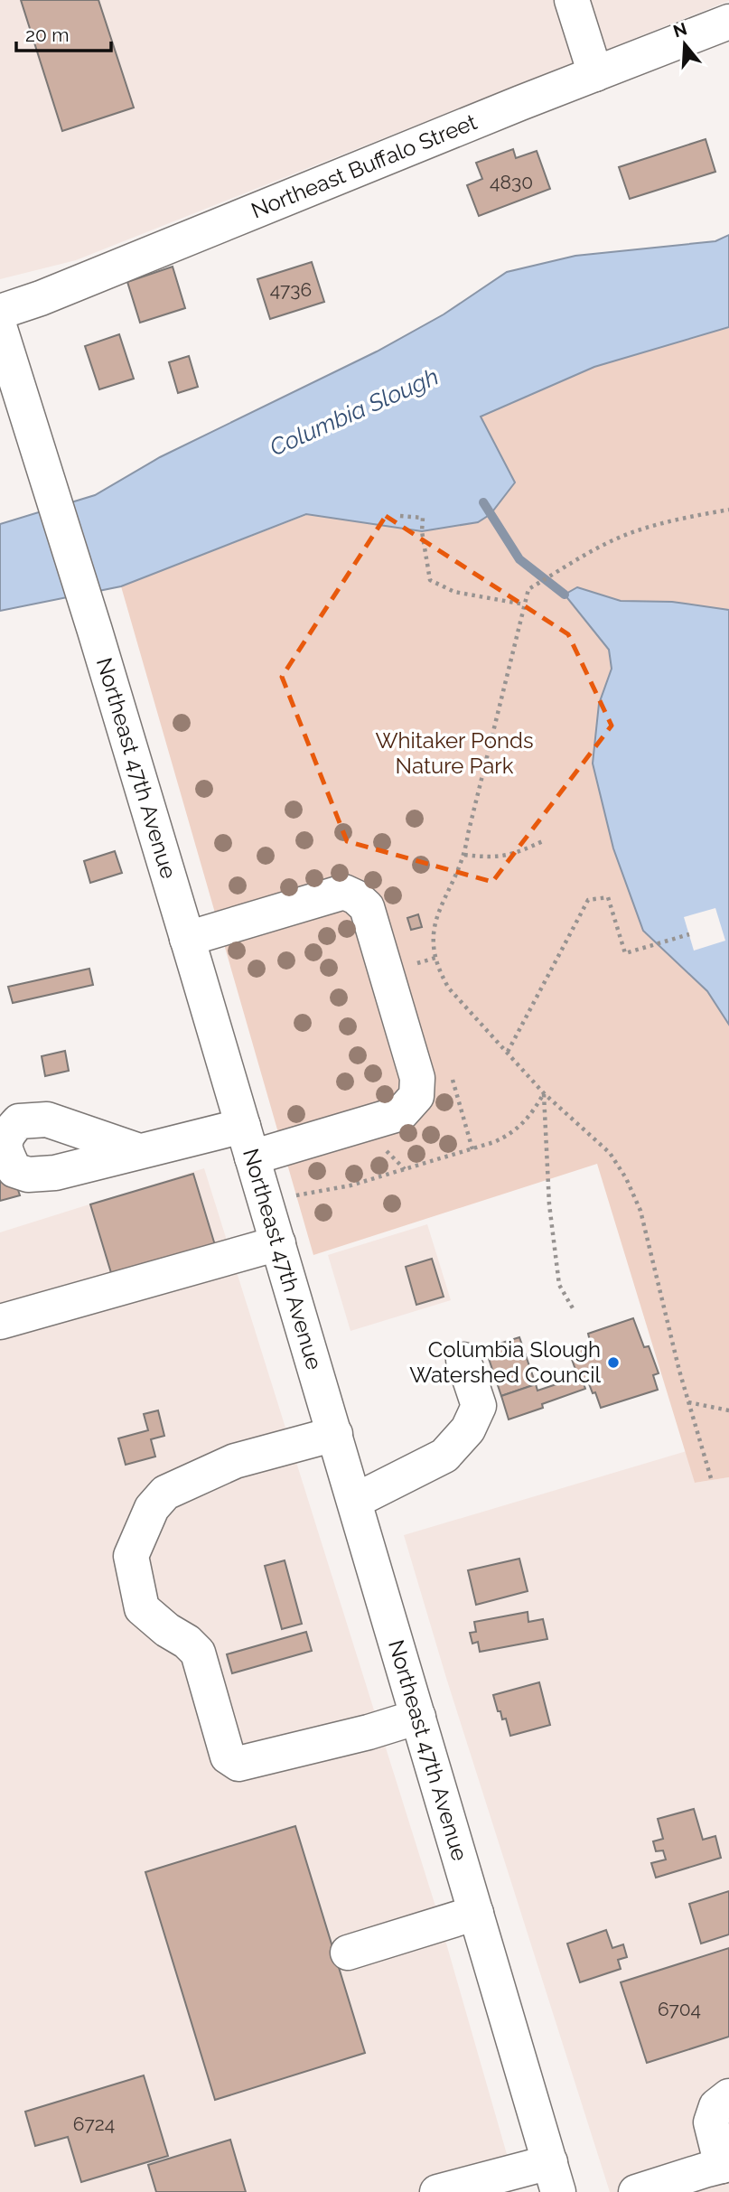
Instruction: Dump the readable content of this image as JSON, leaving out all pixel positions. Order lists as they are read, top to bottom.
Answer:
{
  "streets": {
    "street": ["Northeast Buffalo Street", "Northeast 47th Avenue"]
  },
  "water": ["Columbia Slough"],
  "parks": ["Whitaker Ponds Nature Park"],
  "places": ["Columbia Slough Watershed Council"],
  "house_numbers": [
    "4830",
    "4736",
    "6704",
    "6724"
  ],
  "scale_bar": "20 m",
  "north": "top"
}
